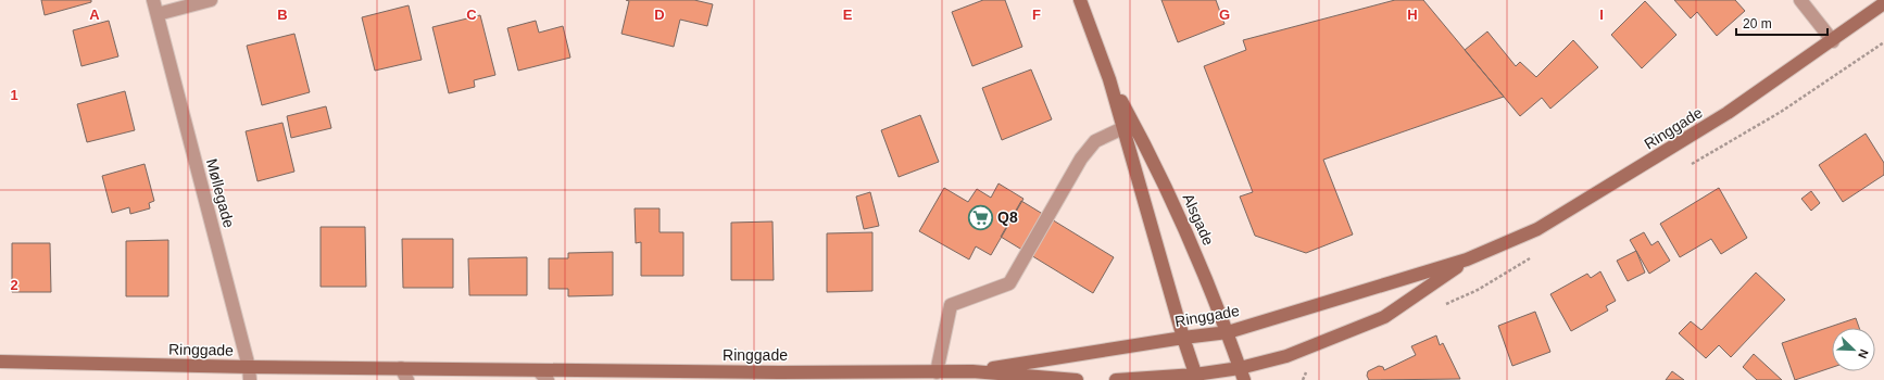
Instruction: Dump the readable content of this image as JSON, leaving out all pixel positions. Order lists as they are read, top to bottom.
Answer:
{
  "streets": {
    "street": ["Ringgade", "Møllegade", "Alsgade"]
  },
  "crossings": [
    ["Ringgade", "Møllegade"],
    ["Ringgade", "Alsgade"]
  ],
  "places": {
    "supermarket": ["Q8"]
  },
  "scale_bar": "20 m",
  "north": "bottom right",
  "grid": {
    "columns": [
      "A",
      "B",
      "C",
      "D",
      "E",
      "F",
      "G",
      "H",
      "I"
    ],
    "rows": ["1", "2"]
  }
}
